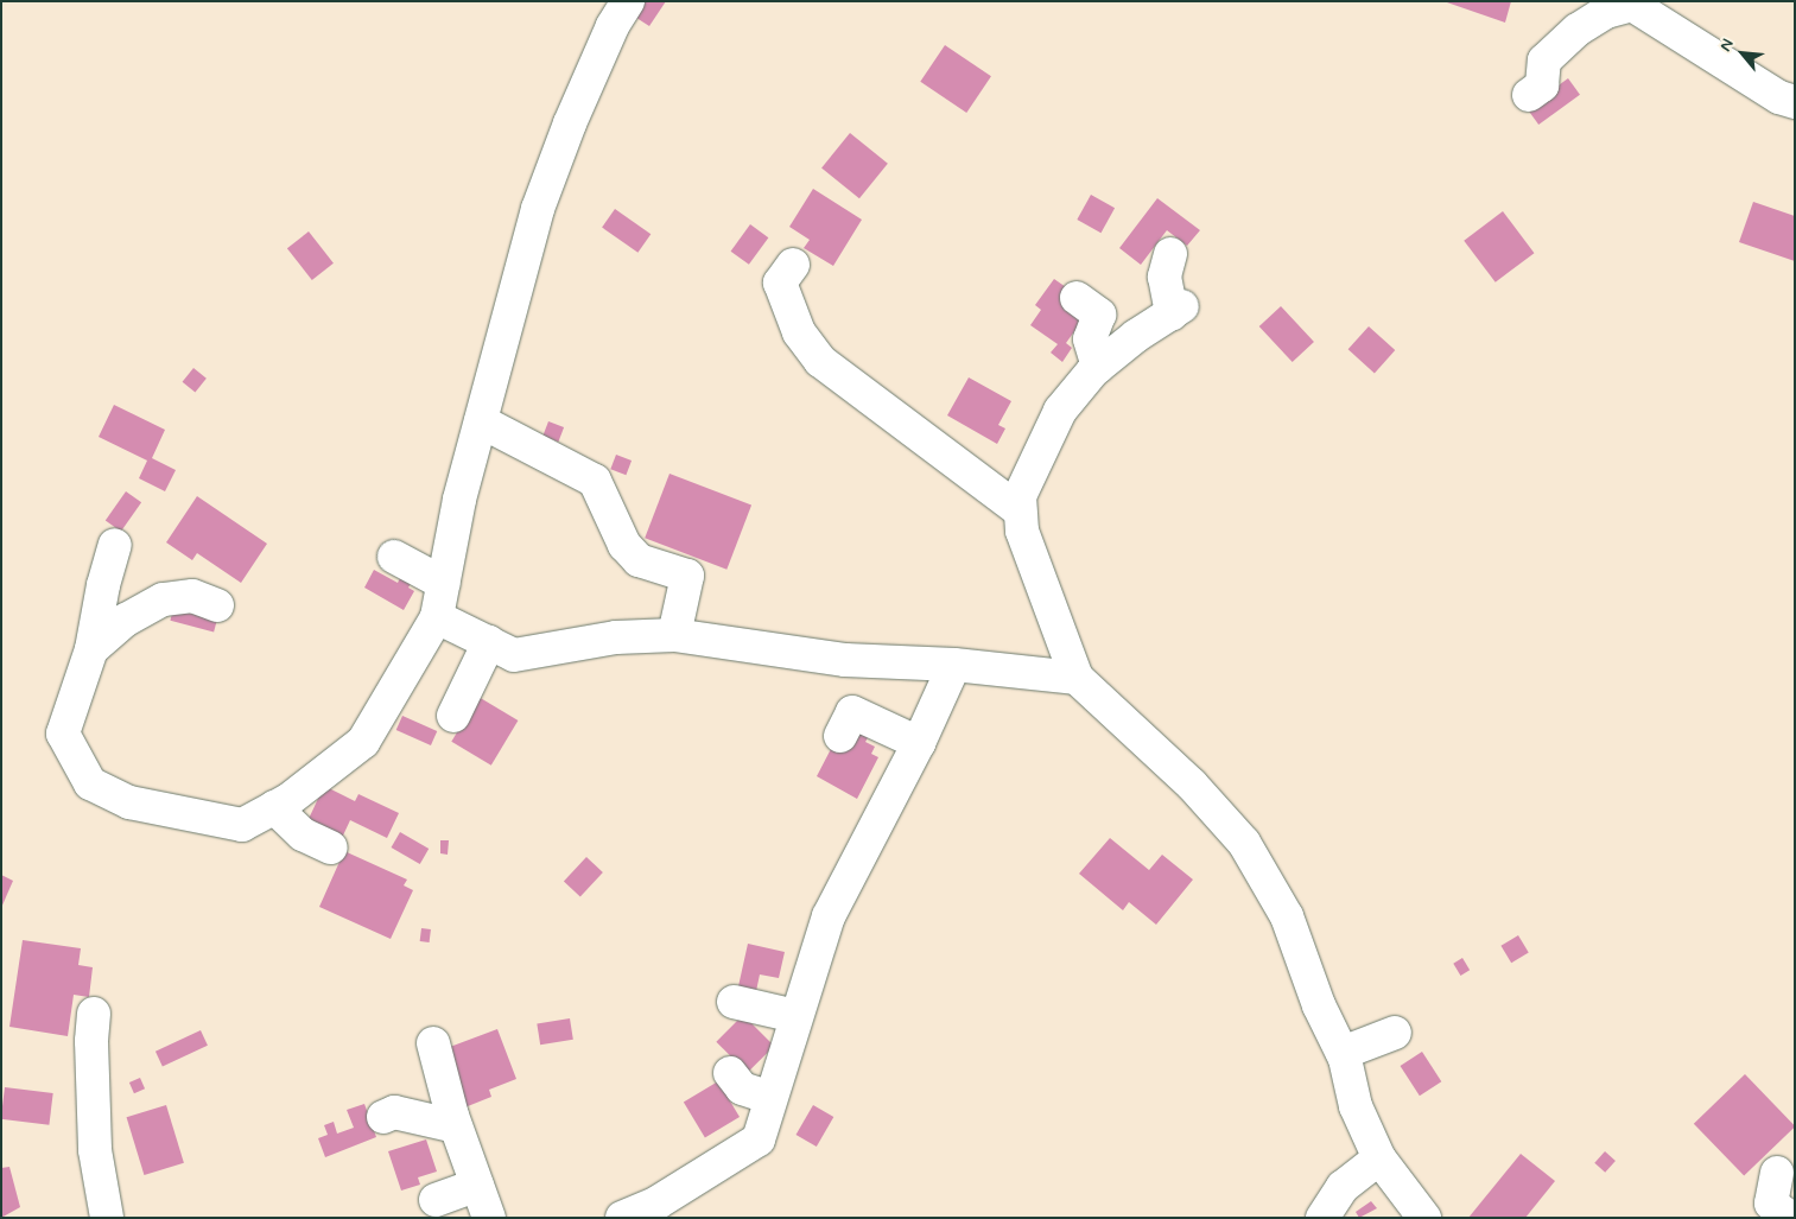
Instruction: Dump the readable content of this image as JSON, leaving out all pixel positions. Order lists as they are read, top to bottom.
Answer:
{
  "north": "top left"
}
